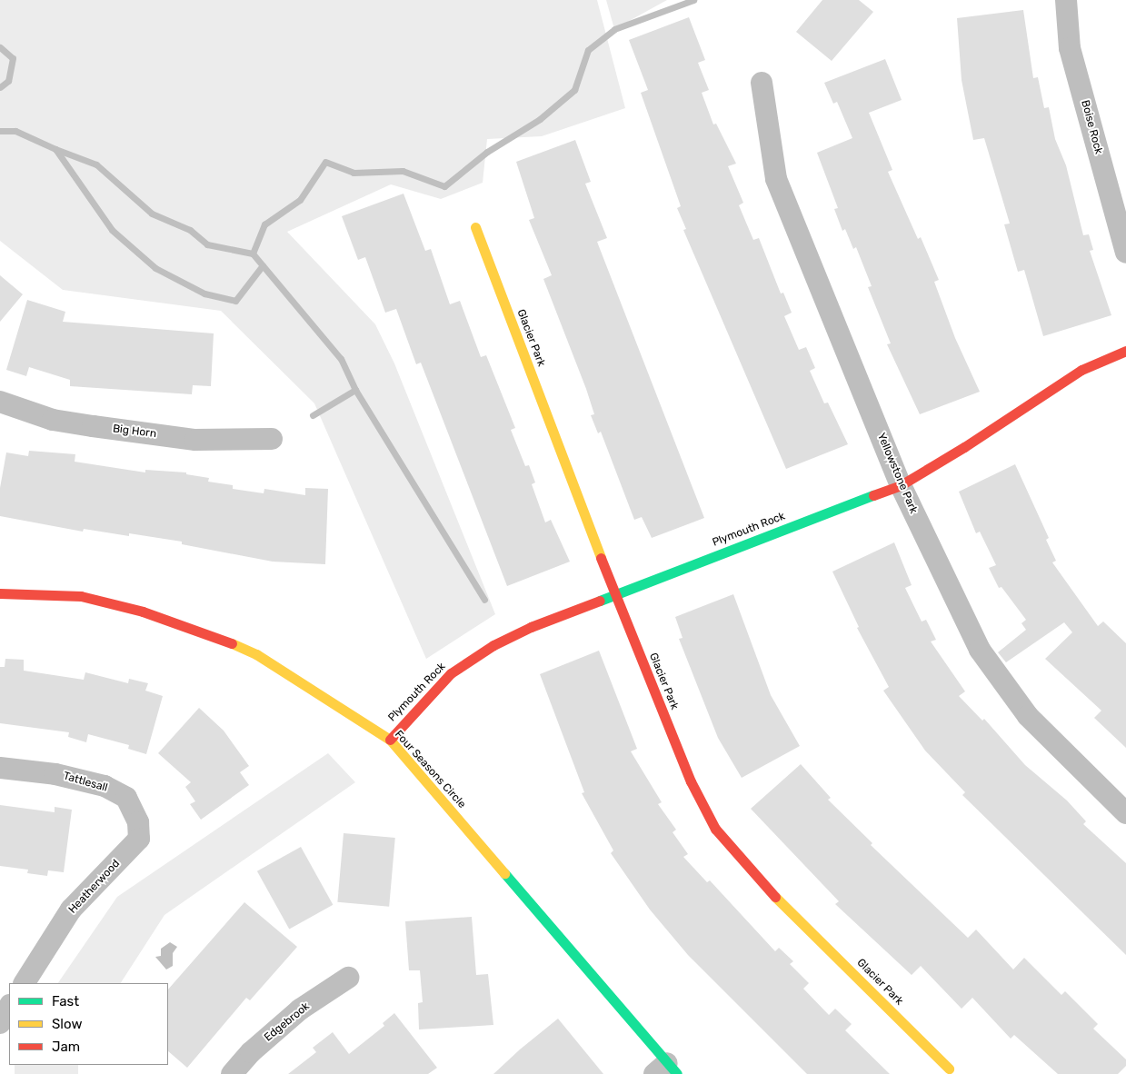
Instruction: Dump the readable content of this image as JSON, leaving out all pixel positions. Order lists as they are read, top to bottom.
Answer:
{
  "streets": {
    "street": [
      "Boise Rock",
      "Glacier Park",
      "Big Horn",
      "Yellowstone Park",
      "Plymouth Rock",
      "Four Seasons Circle",
      "Tattlesall",
      "Heatherwood",
      "Edgebrook"
    ]
  },
  "crossings": [
    ["Glacier Park", "Plymouth Rock"],
    ["Yellowstone Park", "Plymouth Rock"],
    ["Plymouth Rock", "Four Seasons Circle"],
    ["Tattlesall", "Heatherwood"]
  ],
  "legend": ["Fast", "Slow", "Jam"]
}
